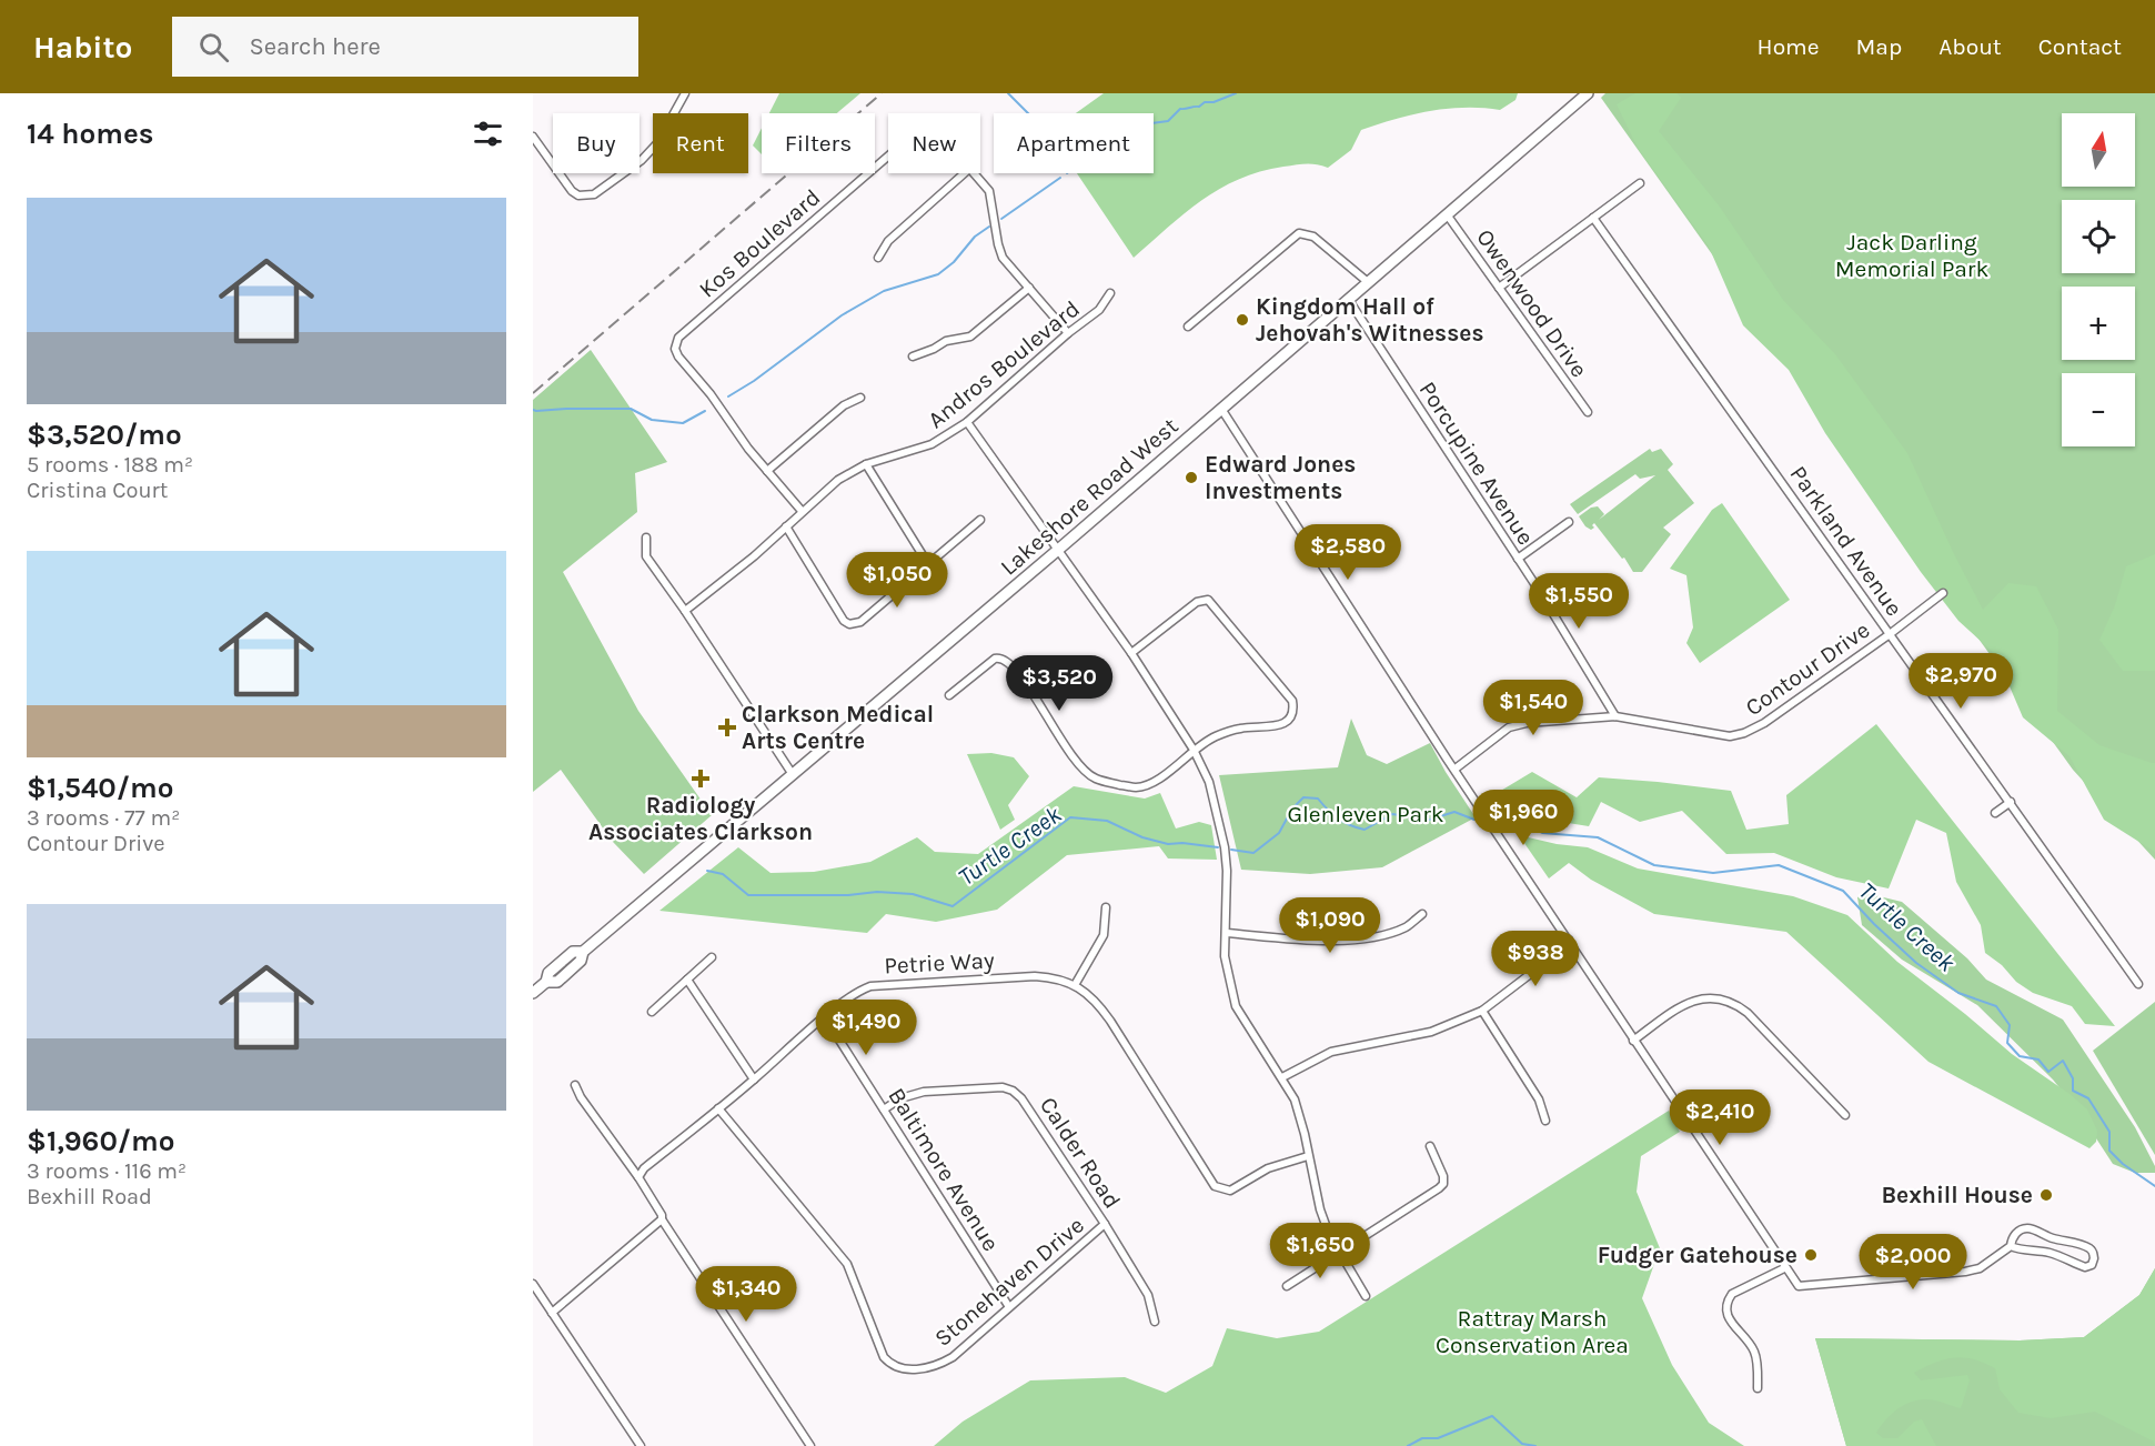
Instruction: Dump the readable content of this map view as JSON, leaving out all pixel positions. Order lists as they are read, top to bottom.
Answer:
{
  "streets": {
    "main road": ["Lakeshore Road West"],
    "street": [
      "Kos Boulevard",
      "Owenwood Drive",
      "Andros Boulevard",
      "Porcupine Avenue",
      "Parkland Avenue",
      "Contour Drive",
      "Petrie Way",
      "Calder Road",
      "Baltimore Avenue",
      "Stonehaven Drive"
    ]
  },
  "crossings": [
    ["Kos Boulevard", "Andros Boulevard"],
    ["Owenwood Drive", "Lakeshore Road West"],
    ["Porcupine Avenue", "Lakeshore Road West"],
    ["Porcupine Avenue", "Contour Drive"],
    ["Parkland Avenue", "Contour Drive"],
    ["Petrie Way", "Baltimore Avenue"],
    ["Petrie Way", "Stonehaven Drive"],
    ["Calder Road", "Baltimore Avenue"],
    ["Calder Road", "Stonehaven Drive"],
    ["Baltimore Avenue", "Stonehaven Drive"]
  ],
  "water": ["Turtle Creek"],
  "parks": ["Jack Darling Memorial Park", "Glenleven Park", "Rattray Marsh Conservation Area"],
  "places": {
    "other": [
      "Kingdom Hall of Jehovah's Witnesses",
      "Edward Jones Investments",
      "Bexhill House",
      "Fudger Gatehouse"
    ],
    "health": ["Clarkson Medical Arts Centre", "Radiology Associates Clarkson"]
  },
  "north": "top",
  "page": {
    "header": "Habito",
    "search": "Search here",
    "nav": [
      "Home",
      "Map",
      "About",
      "Contact"
    ],
    "heading": "14 homes",
    "map_buttons": ["+", "−"],
    "chip": [
      "Buy",
      "Rent",
      "Filters",
      "New",
      "Apartment"
    ],
    "list": [
      {
        "name": "$3,520/mo",
        "note": "5 rooms · 188 m² · Cristina Court"
      },
      {
        "name": "$1,540/mo",
        "note": "3 rooms · 77 m² · Contour Drive"
      },
      {
        "name": "$1,960/mo",
        "note": "3 rooms · 116 m² · Bexhill Road"
      }
    ],
    "price": [
      "$2,580",
      "$1,050",
      "$1,550",
      "$2,970",
      "$3,520",
      "$1,540",
      "$1,960",
      "$1,090",
      "$938",
      "$1,490",
      "$2,410",
      "$1,650",
      "$2,000",
      "$1,340"
    ]
  }
}
